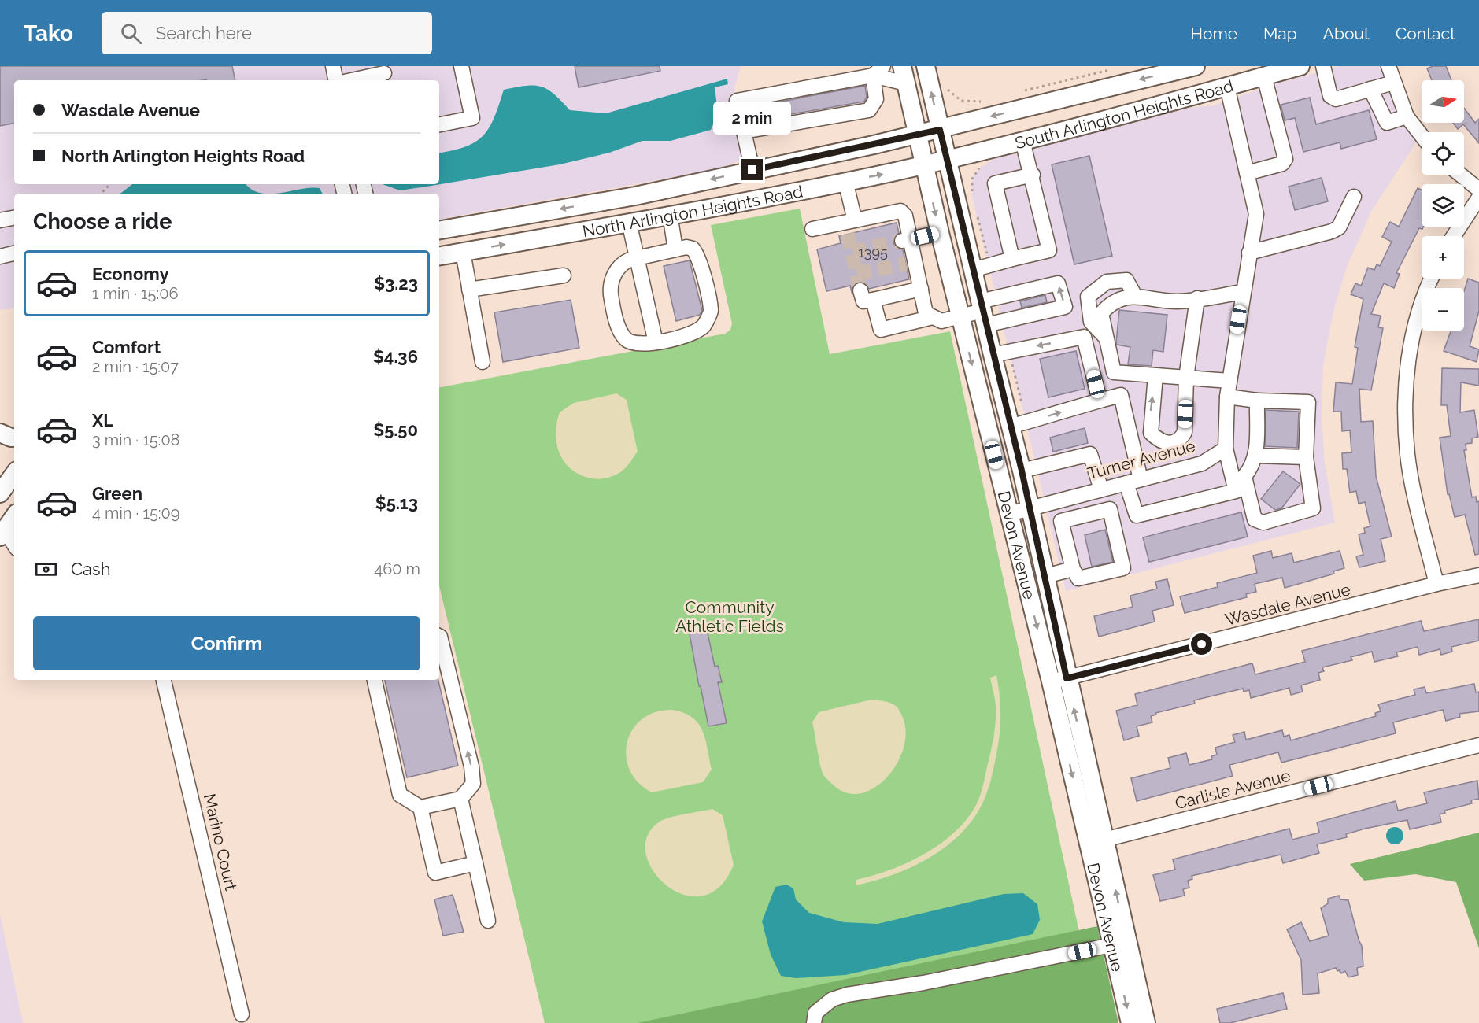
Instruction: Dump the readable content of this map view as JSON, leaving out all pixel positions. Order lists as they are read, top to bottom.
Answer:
{
  "streets": {
    "main road": ["South Arlington Heights Road", "North Arlington Heights Road", "Devon Avenue"],
    "street": [
      "Turner Avenue",
      "Wasdale Avenue",
      "Carlisle Avenue",
      "Marino Court"
    ]
  },
  "crossings": [
    ["South Arlington Heights Road", "North Arlington Heights Road"],
    ["South Arlington Heights Road", "Devon Avenue"],
    ["North Arlington Heights Road", "Devon Avenue"],
    ["Turner Avenue", "Devon Avenue"],
    ["Devon Avenue", "Wasdale Avenue"],
    ["Devon Avenue", "Carlisle Avenue"]
  ],
  "parks": ["Community Athletic Fields"],
  "house_numbers": ["1395"],
  "north": "right",
  "page": {
    "header": "Tako",
    "search": "Search here",
    "nav": [
      "Home",
      "Map",
      "About",
      "Contact"
    ],
    "map_buttons": ["+", "−"],
    "banner": ["Wasdale Avenue", "North Arlington Heights Road"],
    "bubble": "2 min",
    "heading": "Choose a ride",
    "list": [
      {
        "name": "Economy",
        "note": "1 min · 15:06",
        "value": "$3.23"
      },
      {
        "name": "Comfort",
        "note": "2 min · 15:07",
        "value": "$4.36"
      },
      {
        "name": "XL",
        "note": "3 min · 15:08",
        "value": "$5.50"
      },
      {
        "name": "Green",
        "note": "4 min · 15:09",
        "value": "$5.13"
      }
    ],
    "pay": ["Cash", "460 m"],
    "buttons": "Confirm"
  }
}
